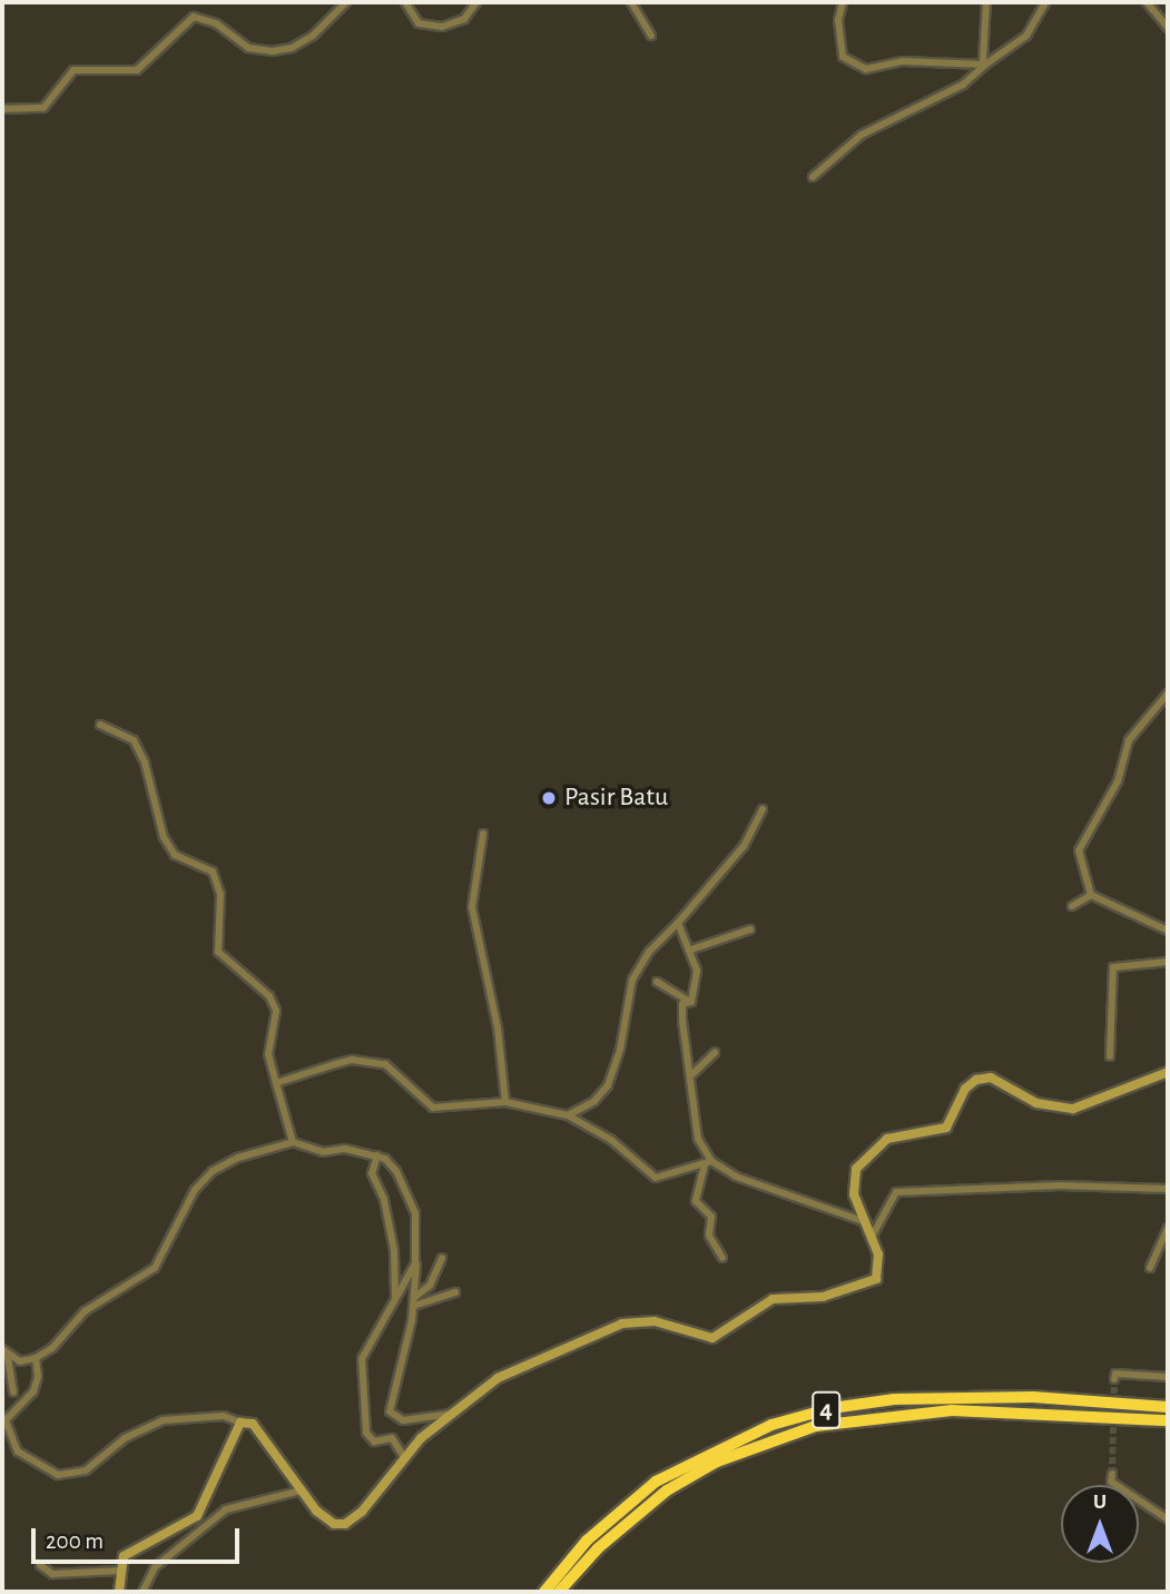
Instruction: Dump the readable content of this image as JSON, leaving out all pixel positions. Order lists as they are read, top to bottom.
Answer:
{
  "streets": {
    "highway": ["4"]
  },
  "places": ["Pasir Batu"],
  "scale_bar": "200 m",
  "north": "top"
}
